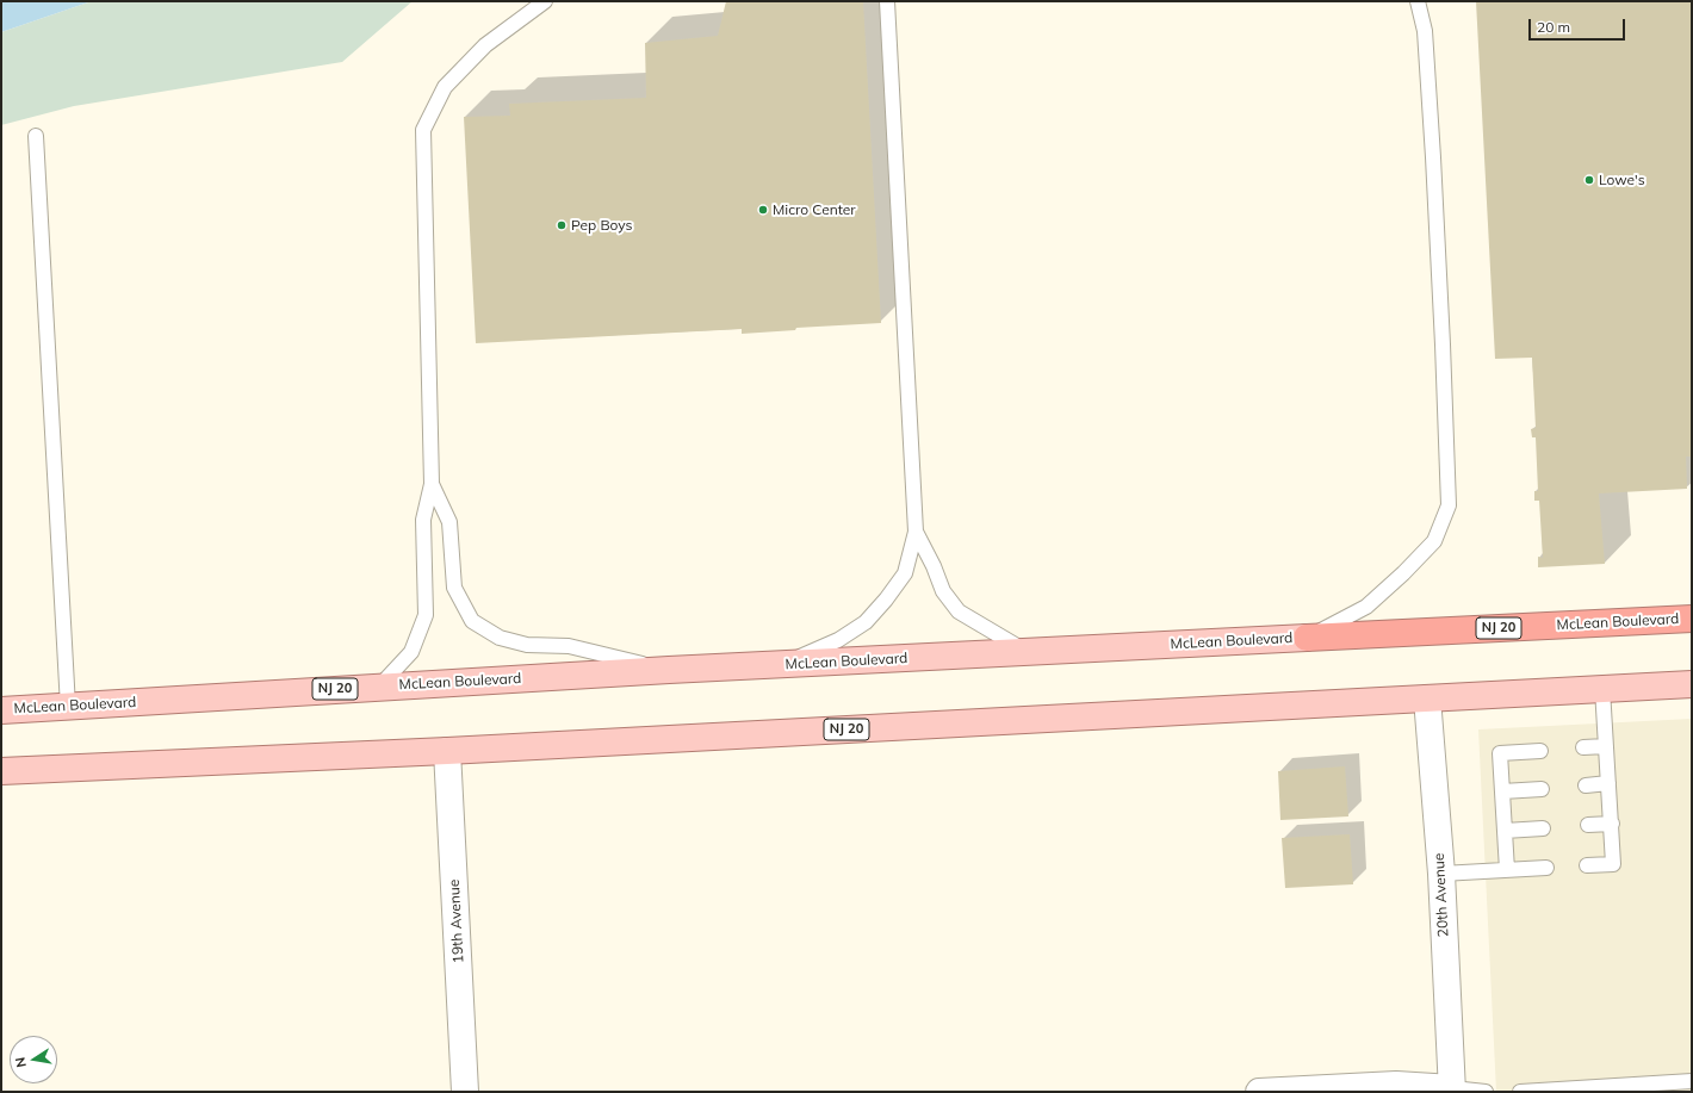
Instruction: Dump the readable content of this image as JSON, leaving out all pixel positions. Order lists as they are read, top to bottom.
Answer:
{
  "streets": {
    "highway": ["McLean Boulevard", "NJ 20"],
    "street": ["20th Avenue", "19th Avenue"]
  },
  "crossings": [
    ["NJ 20", "20th Avenue"],
    ["NJ 20", "19th Avenue"]
  ],
  "places": ["Lowe's", "Micro Center", "Pep Boys"],
  "scale_bar": "20 m",
  "north": "left"
}
